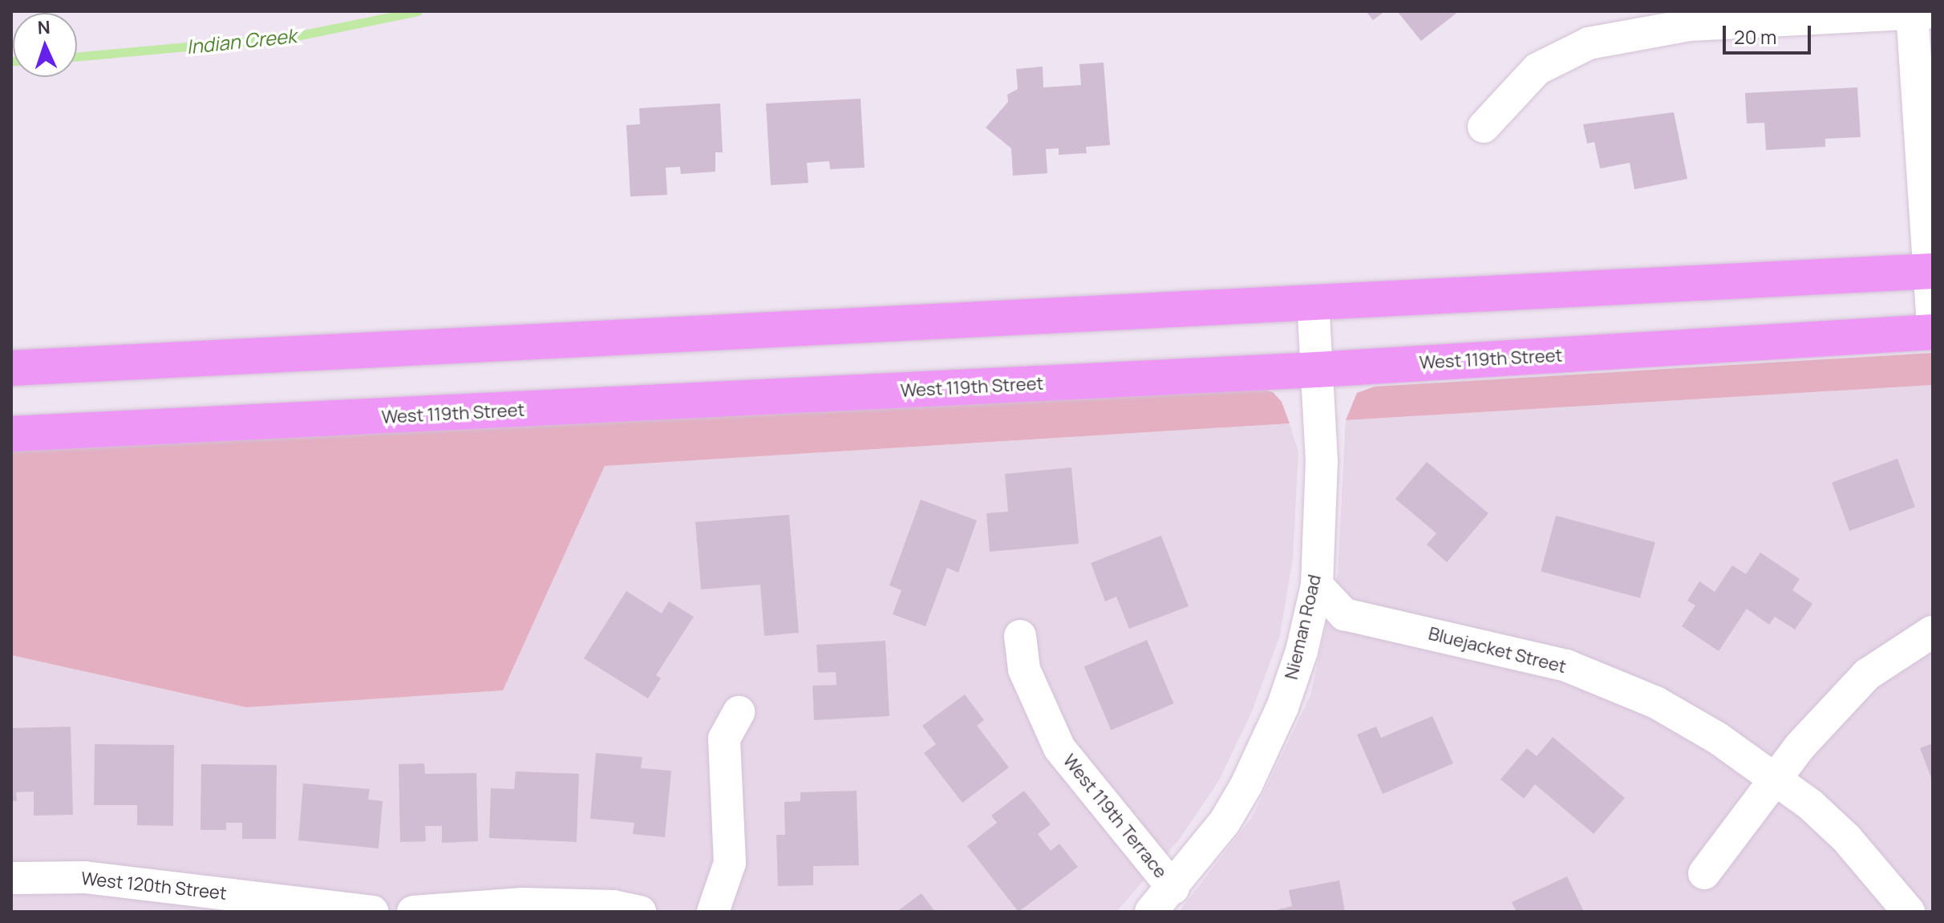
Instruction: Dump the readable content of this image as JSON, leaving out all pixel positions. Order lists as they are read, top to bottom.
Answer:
{
  "streets": {
    "main road": ["West 119th Street"],
    "street": [
      "Nieman Road",
      "Bluejacket Street",
      "West 119th Terrace",
      "West 120th Street"
    ]
  },
  "crossings": [
    ["West 119th Street", "Nieman Road"],
    ["Nieman Road", "Bluejacket Street"],
    ["Nieman Road", "West 119th Terrace"]
  ],
  "water": ["Indian Creek"],
  "scale_bar": "20 m",
  "north": "top"
}
